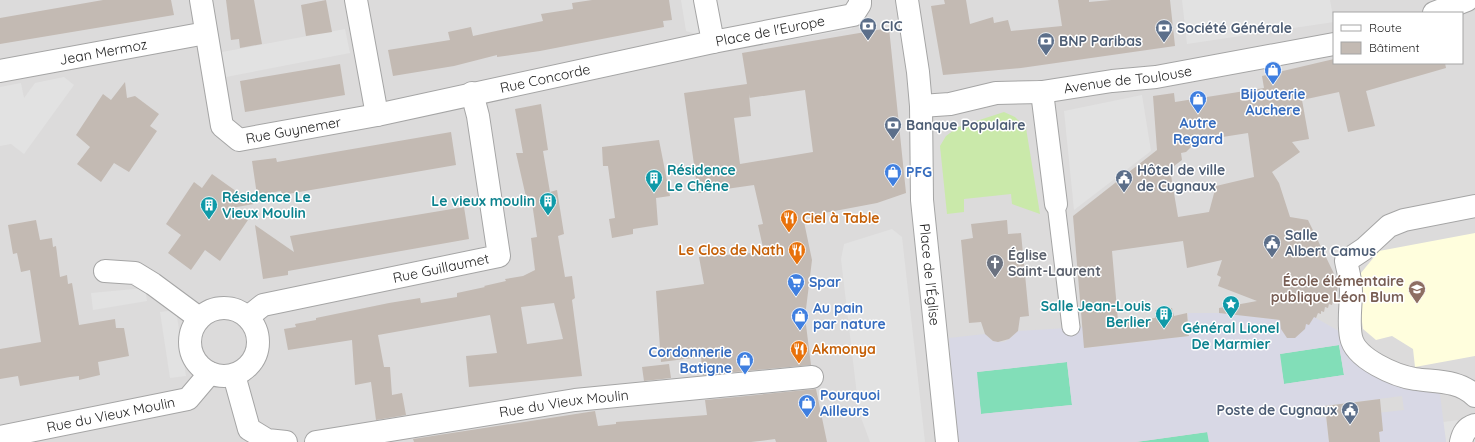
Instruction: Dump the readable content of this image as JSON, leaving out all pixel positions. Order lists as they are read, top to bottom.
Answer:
{
  "streets": {
    "street": [
      "Place de l'Europe",
      "Jean Mermoz",
      "Rue Concorde",
      "Avenue de Toulouse",
      "Rue Guynemer",
      "Rue Guillaumet",
      "Place de l'Église",
      "Rue du Vieux Moulin"
    ]
  },
  "crossings": [
    ["Place de l'Europe", "Rue Concorde"],
    ["Jean Mermoz", "Rue Guynemer"],
    ["Rue Concorde", "Rue Guynemer"],
    ["Rue Concorde", "Rue Guillaumet"],
    ["Avenue de Toulouse", "Place de l'Église"],
    ["Rue Guillaumet", "Rue du Vieux Moulin"]
  ],
  "places": {
    "bank": [
      "CIC",
      "Société Générale",
      "BNP Paribas",
      "Banque Populaire"
    ],
    "shop": [
      "Bijouterie Auchere",
      "Autre Regard",
      "PFG",
      "Au pain par nature",
      "Cordonnerie Batigne",
      "Pourquoi Ailleurs"
    ],
    "building": [
      "Résidence Le Chêne",
      "Le vieux moulin",
      "Résidence Le Vieux Moulin",
      "Salle Jean-Louis Berlier"
    ],
    "public building": ["Hôtel de ville de Cugnaux", "Salle Albert Camus", "Poste de Cugnaux"],
    "restaurant": ["Ciel à Table", "Le Clos de Nath", "Akmonya"],
    "church": ["Église Saint-Laurent"],
    "supermarket": ["Spar"],
    "school or university": ["École élémentaire publique Léon Blum"],
    "place": ["Général Lionel De Marmier"]
  },
  "legend": ["Route", "Bâtiment"]
}
